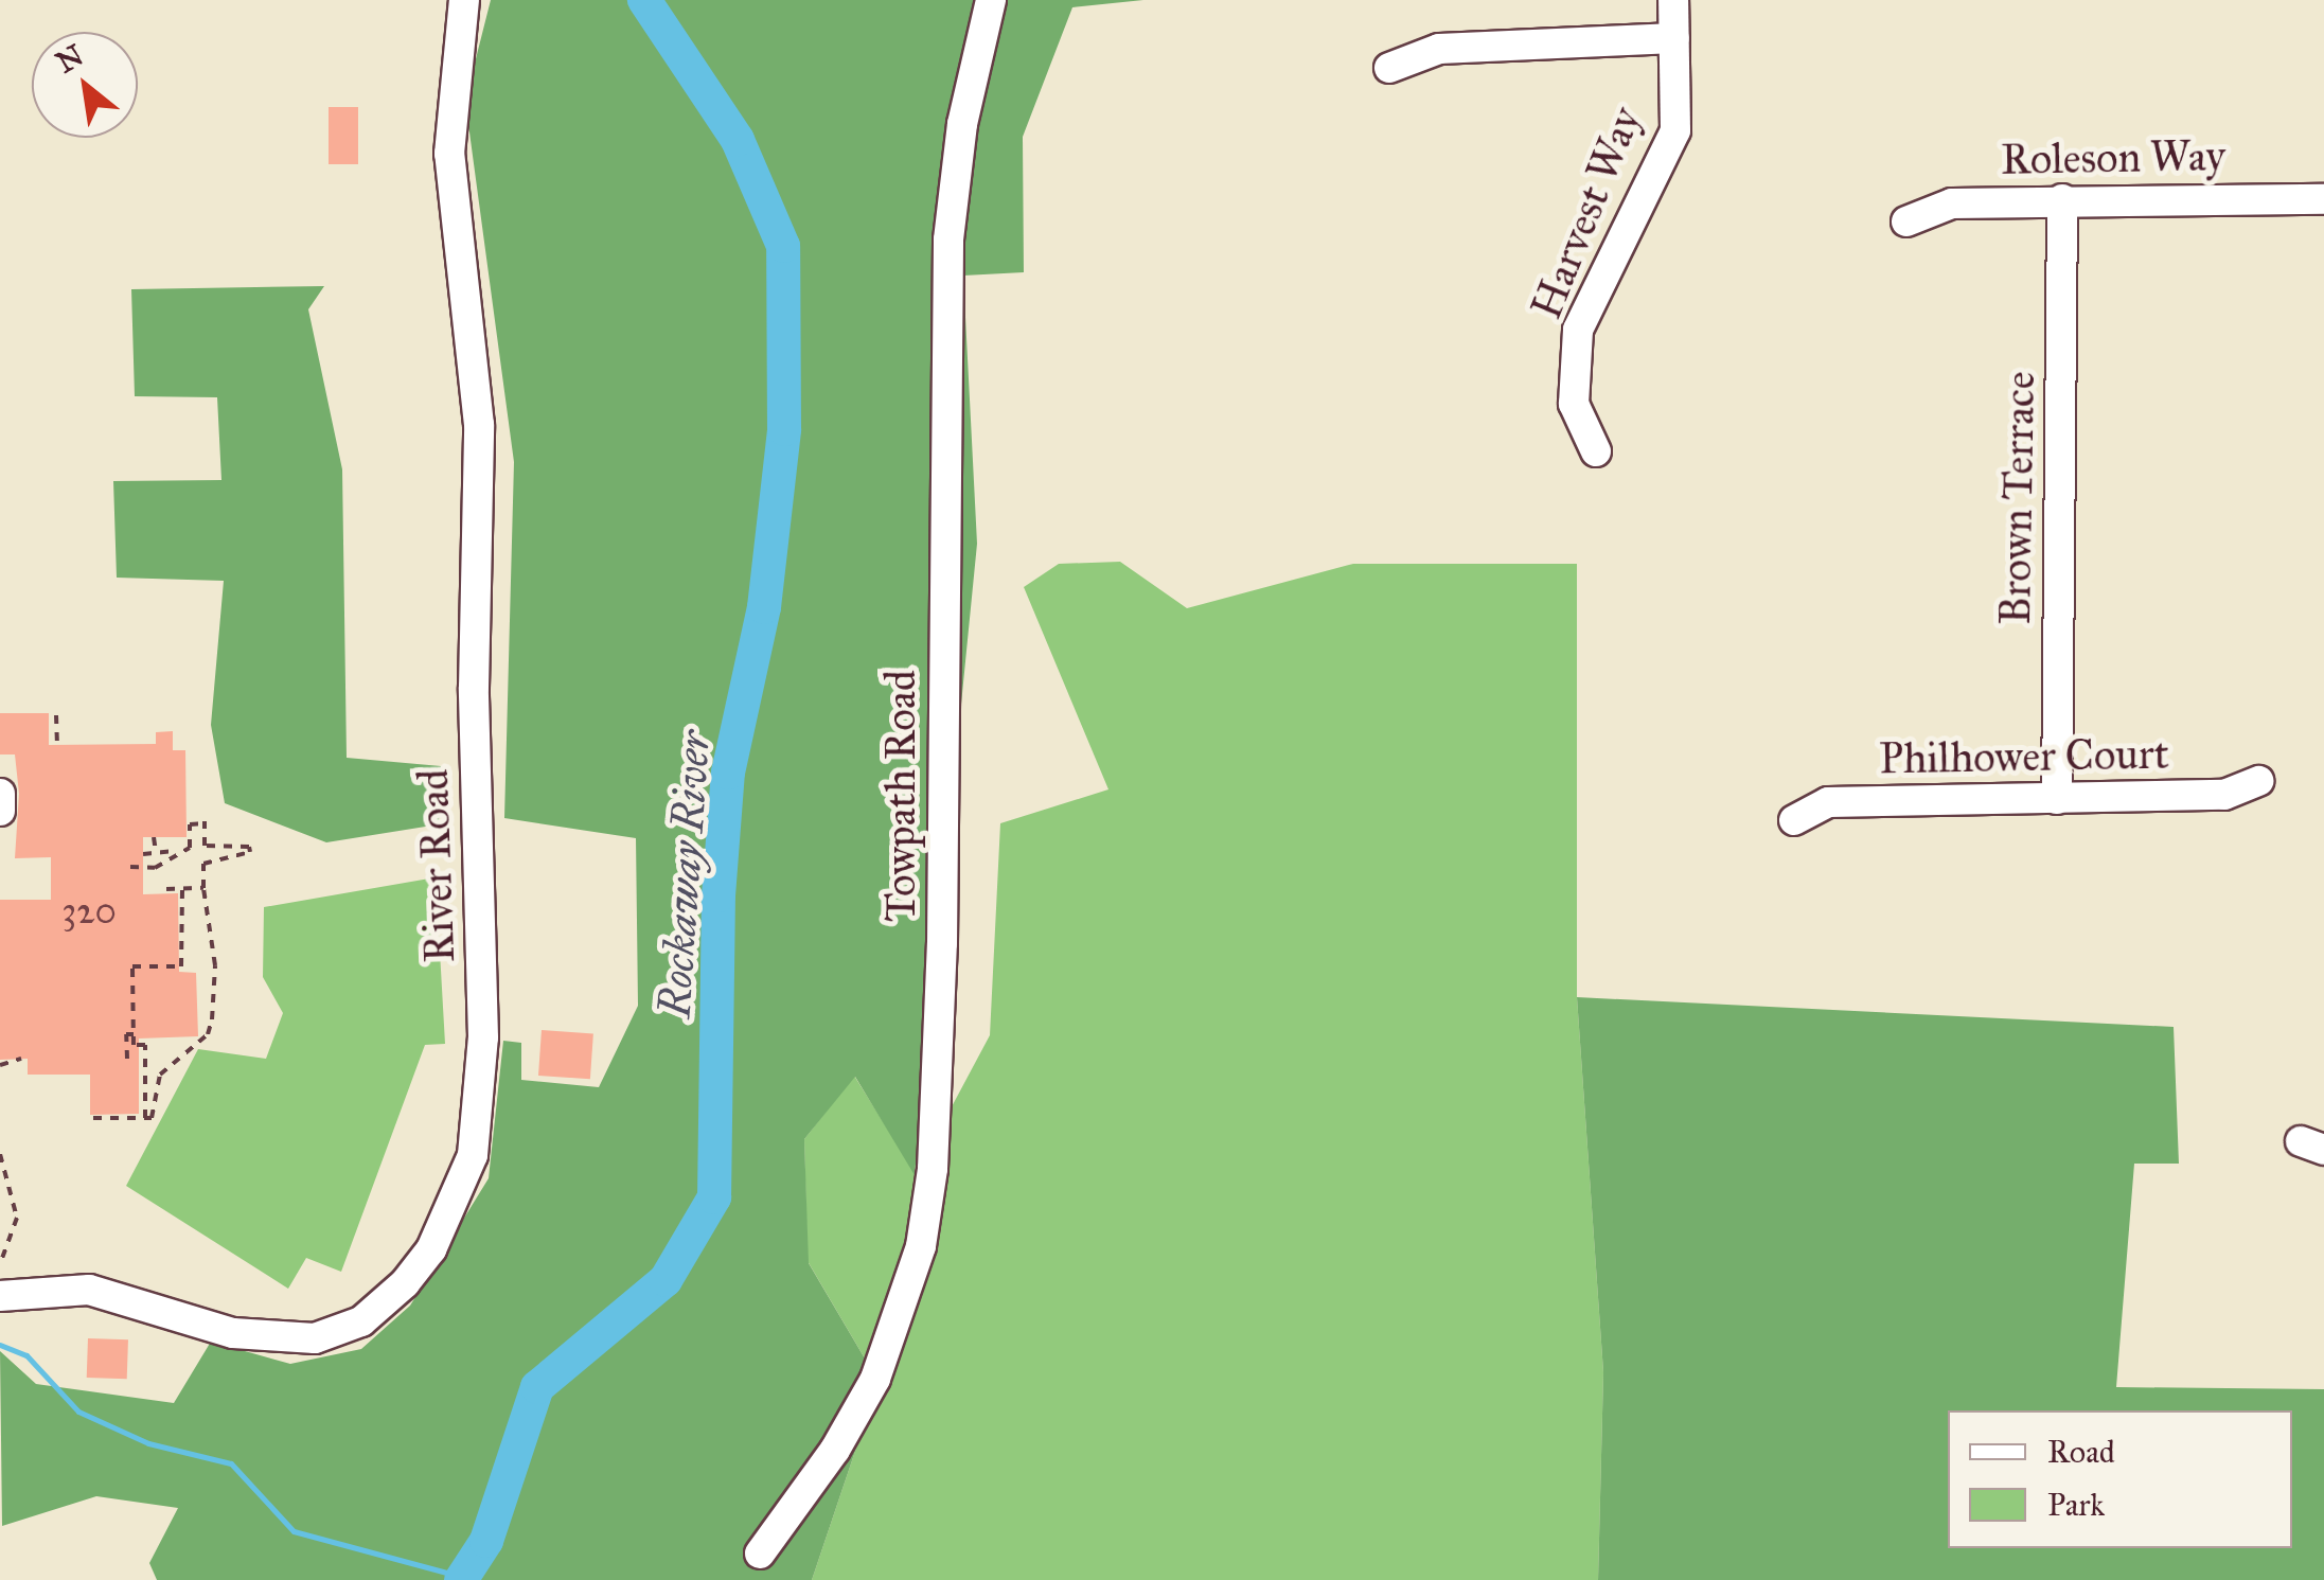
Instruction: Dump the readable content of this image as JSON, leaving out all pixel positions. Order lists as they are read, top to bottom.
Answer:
{
  "streets": {
    "street": [
      "Roleson Way",
      "Harvest Way",
      "Brown Terrace",
      "Philhower Court",
      "Towpath Road",
      "River Road"
    ]
  },
  "crossings": [
    ["Roleson Way", "Brown Terrace"],
    ["Brown Terrace", "Philhower Court"]
  ],
  "water": ["Rockaway River"],
  "house_numbers": ["320"],
  "legend": ["Road", "Park"],
  "north": "top left"
}
